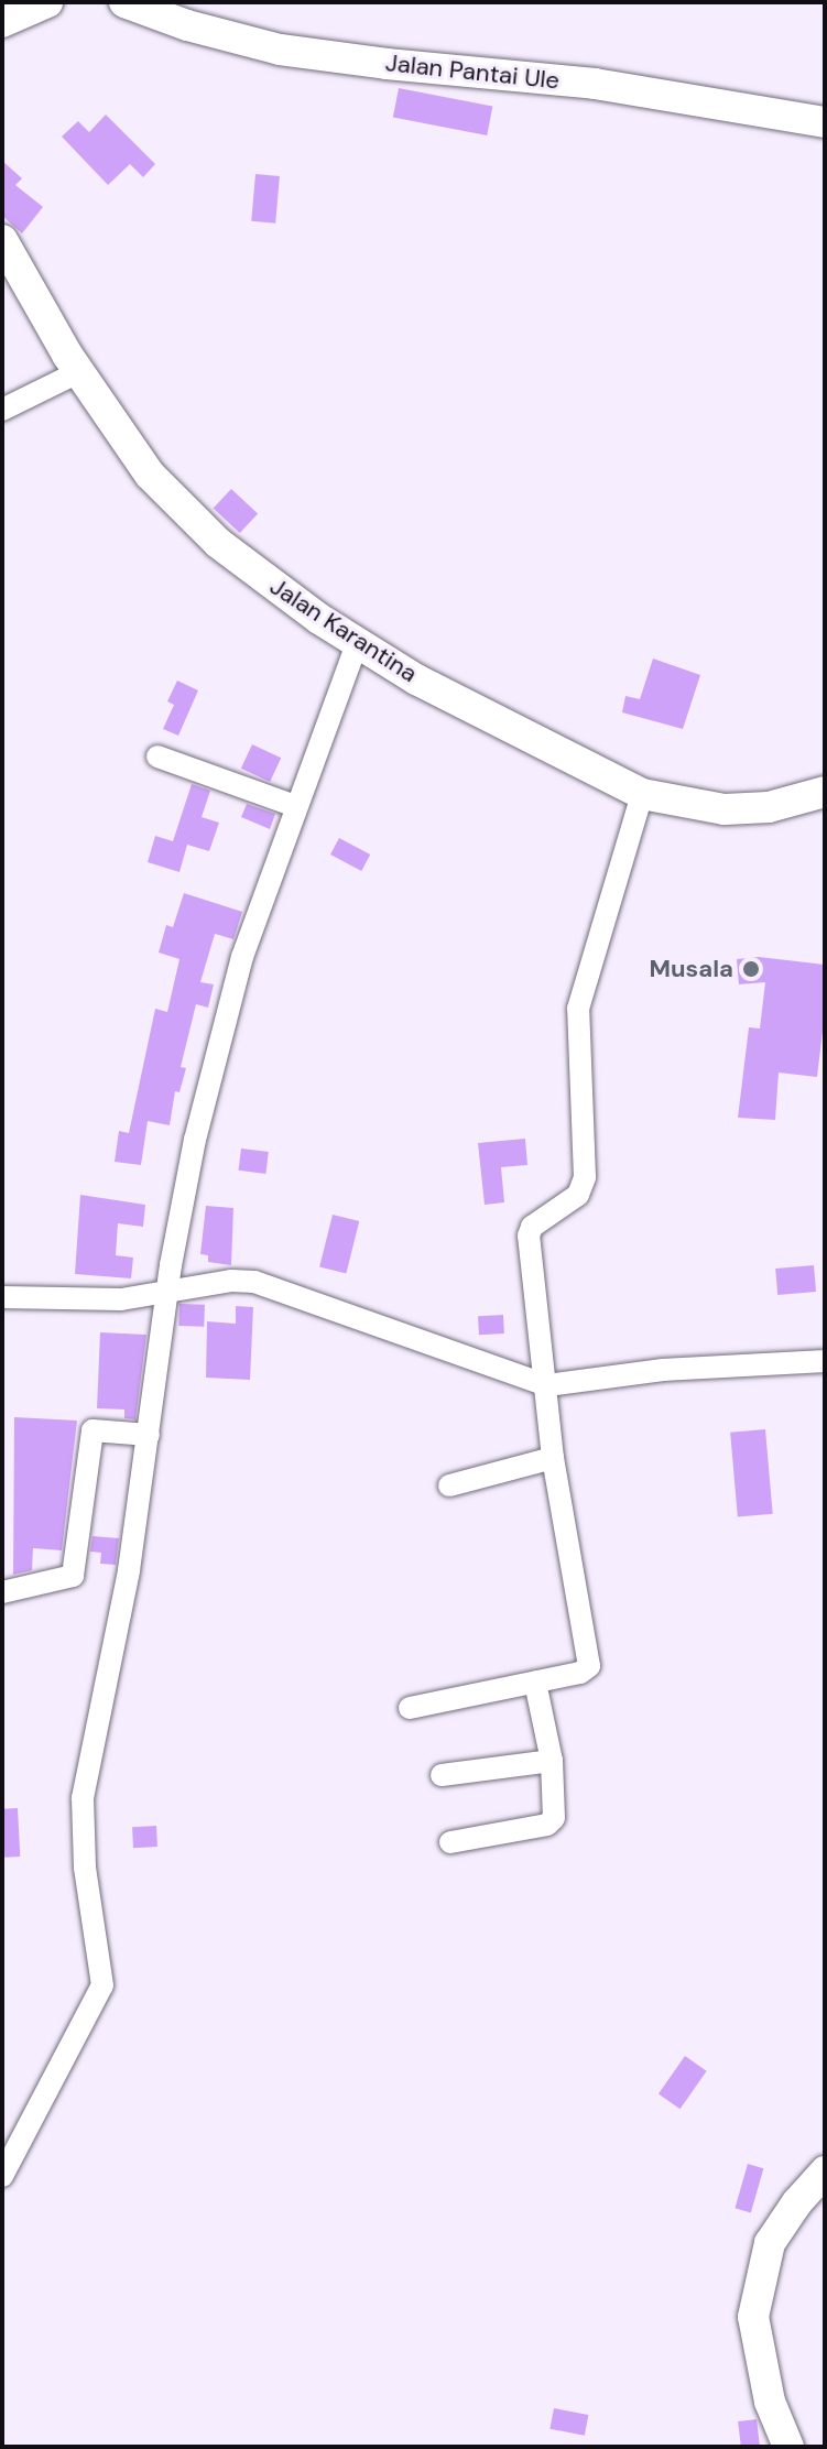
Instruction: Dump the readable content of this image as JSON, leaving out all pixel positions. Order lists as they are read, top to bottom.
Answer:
{
  "streets": {
    "street": ["Jalan Pantai Ule", "Jalan Karantina"]
  },
  "places": ["Musala"]
}
